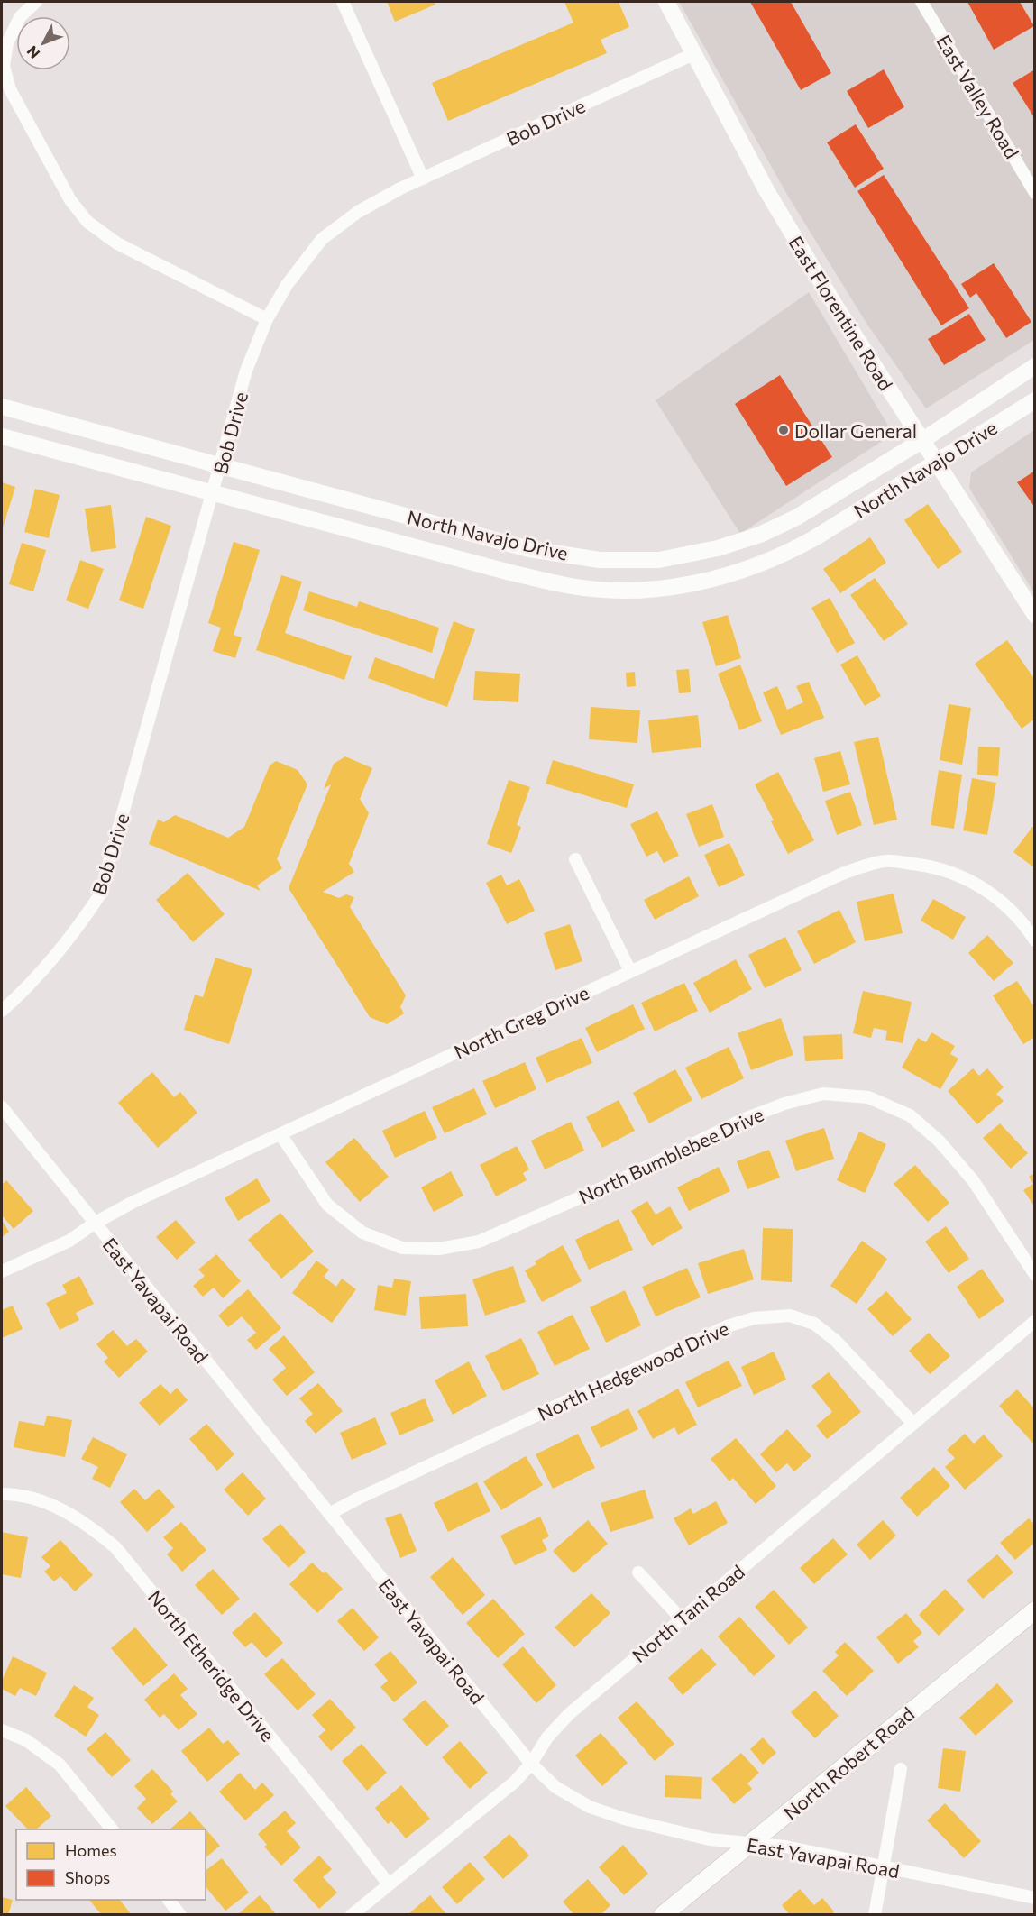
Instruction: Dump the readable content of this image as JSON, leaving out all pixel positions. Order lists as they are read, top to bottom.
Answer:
{
  "streets": {
    "main road": ["North Robert Road"],
    "street": [
      "East Valley Road",
      "Bob Drive",
      "East Florentine Road",
      "North Navajo Drive",
      "North Greg Drive",
      "North Bumblebee Drive",
      "East Yavapai Road",
      "North Hedgewood Drive",
      "North Tani Road",
      "North Etheridge Drive"
    ]
  },
  "crossings": [
    ["Bob Drive", "East Florentine Road"],
    ["Bob Drive", "North Navajo Drive"],
    ["East Florentine Road", "North Navajo Drive"],
    ["North Greg Drive", "North Bumblebee Drive"],
    ["North Greg Drive", "East Yavapai Road"],
    ["East Yavapai Road", "North Hedgewood Drive"],
    ["East Yavapai Road", "North Tani Road"],
    ["East Yavapai Road", "North Robert Road"],
    ["North Hedgewood Drive", "North Tani Road"],
    ["North Tani Road", "North Etheridge Drive"]
  ],
  "places": ["Dollar General"],
  "legend": ["Homes", "Shops"],
  "north": "bottom left"
}
